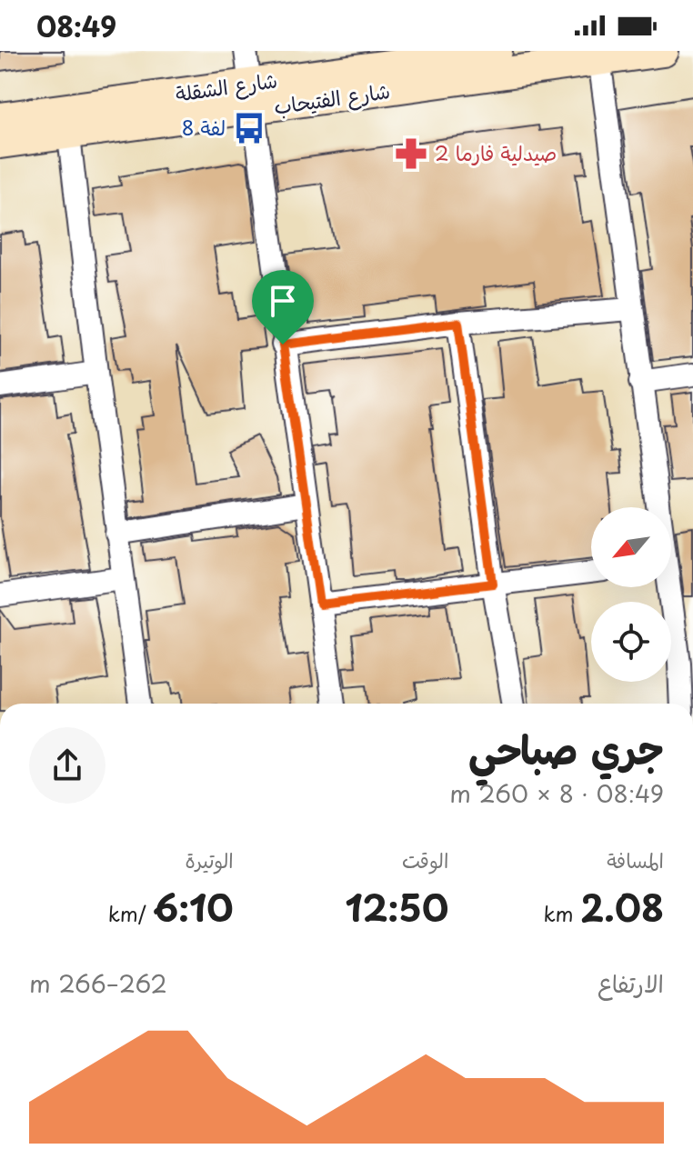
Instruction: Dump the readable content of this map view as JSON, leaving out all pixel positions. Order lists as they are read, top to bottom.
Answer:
{
  "streets": {
    "main road": ["شارع الشقلة", "شارع الفتيحاب"]
  },
  "crossings": [
    ["شارع الشقلة", "شارع الفتيحاب"]
  ],
  "places": {
    "bus stop": ["لفة 8"],
    "pharmacy": ["صيدلية فارما 2"]
  },
  "north": "bottom left",
  "page": {
    "status": "08:49",
    "heading": ["جري صباحي", "08:49 · 8 × 260 m"],
    "stats": [
      ["المسافة", "2.08 km"],
      ["الوقت", "12:50"],
      ["الوتيرة", "6:10 /km"]
    ],
    "chart": ["الارتفاع", "262–266 m"]
  }
}
